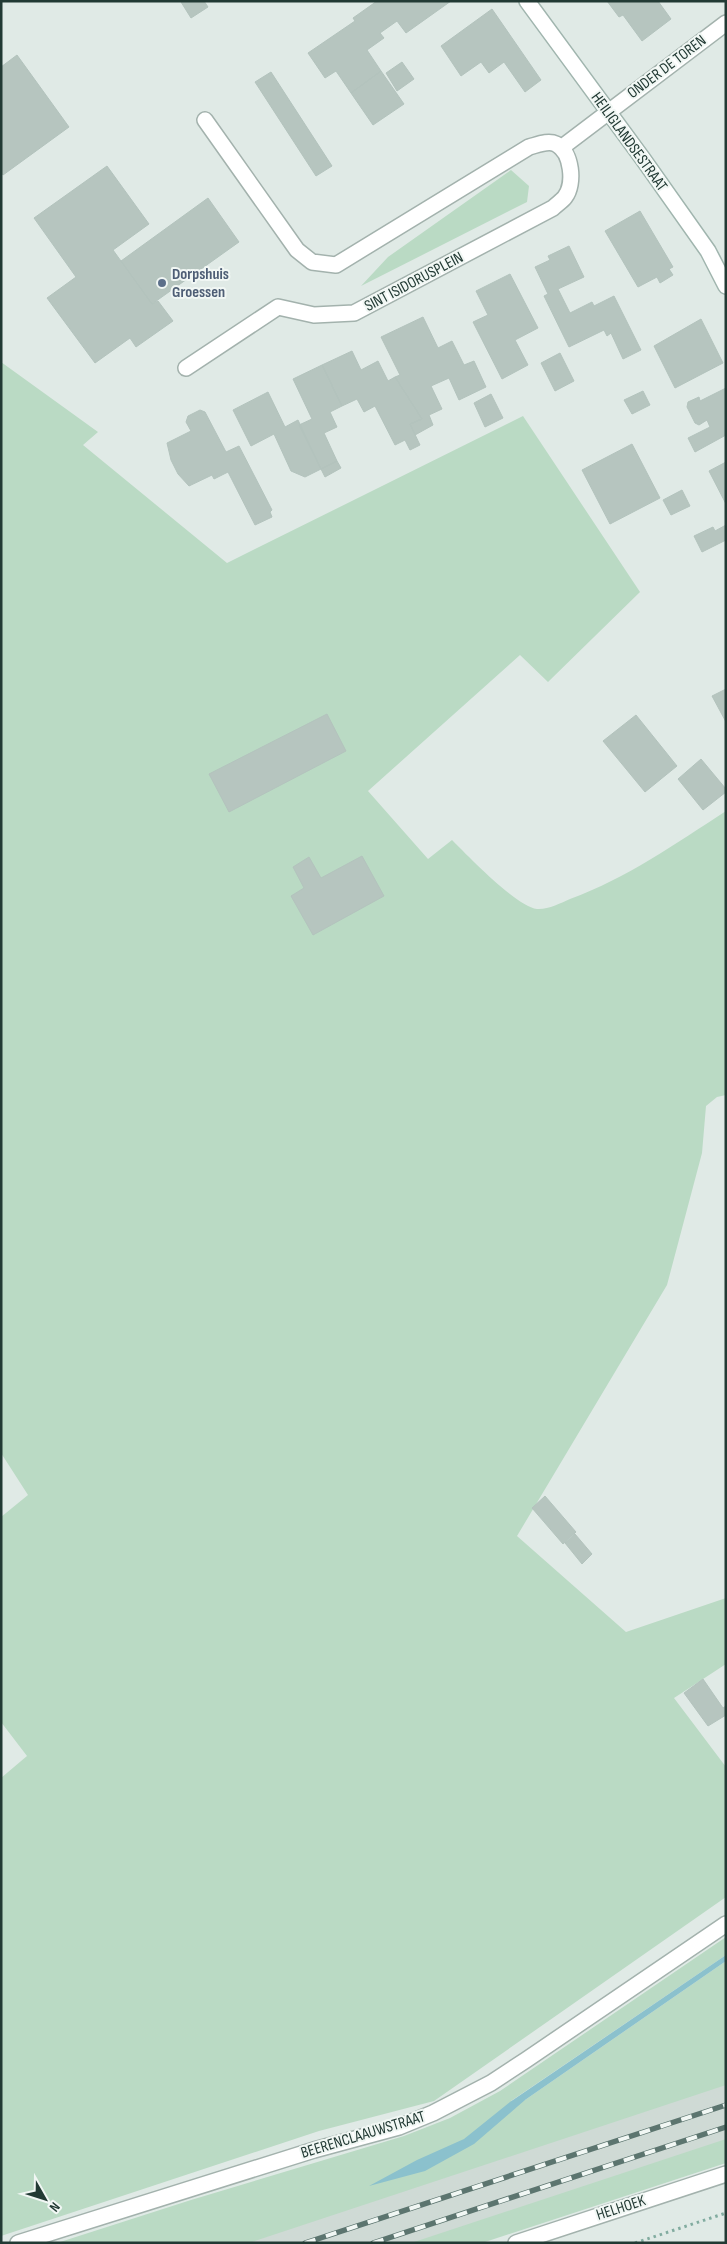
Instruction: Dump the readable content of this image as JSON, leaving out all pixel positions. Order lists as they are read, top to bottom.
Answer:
{
  "streets": {
    "street": [
      "ONDER DE TOREN",
      "HEILIGLANDSESTRAAT",
      "SINT ISIDORUSPLEIN",
      "BEERENCLAAUWSTRAAT",
      "HELHOEK"
    ]
  },
  "crossings": [
    ["ONDER DE TOREN", "HEILIGLANDSESTRAAT"]
  ],
  "places": ["Dorpshuis Groessen"],
  "north": "bottom right"
}
